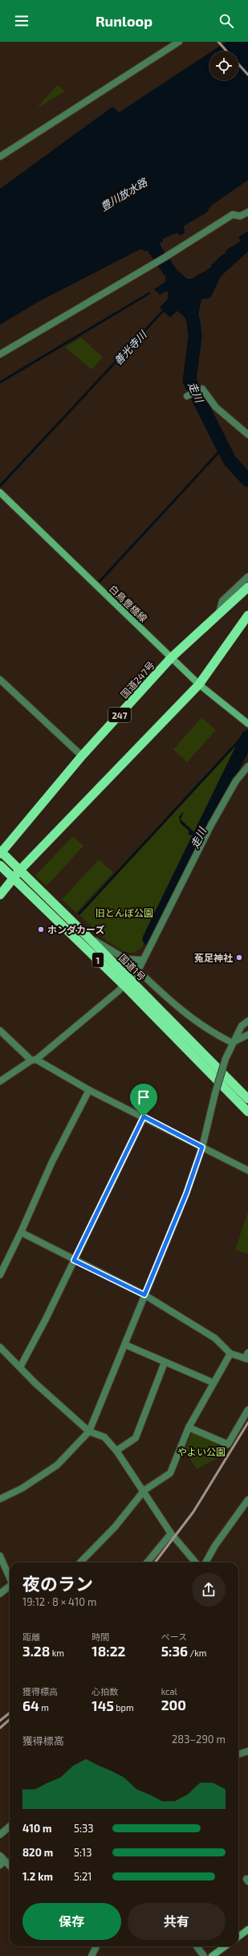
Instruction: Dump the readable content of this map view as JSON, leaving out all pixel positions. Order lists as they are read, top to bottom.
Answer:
{
  "streets": {
    "highway": [
      "国道247号",
      "247",
      "1",
      "国道1号"
    ],
    "main road": ["白鳥豊橋線"]
  },
  "crossings": [
    ["白鳥豊橋線", "国道247号"],
    ["国道247号", "国道1号"]
  ],
  "water": ["豊川放水路", "善光寺川", "走川"],
  "parks": ["旧とんぼ公園", "やよい公園"],
  "places": ["ホンダカーズ", "菟足神社"],
  "page": {
    "header": "Runloop",
    "heading": ["夜のラン", "19:12 · 8 × 410 m"],
    "stats": [
      ["距離", "3.28 km"],
      ["時間", "18:22"],
      ["ペース", "5:36 /km"],
      ["獲得標高", "64 m"],
      ["心拍数", "145 bpm"],
      ["kcal", "200"]
    ],
    "chart": ["獲得標高", "283–290 m"],
    "list": [
      {
        "name": "410 m",
        "note": "5:33"
      },
      {
        "name": "820 m",
        "note": "5:13"
      },
      {
        "name": "1.2 km",
        "note": "5:21"
      }
    ],
    "buttons": ["保存", "共有"]
  }
}
